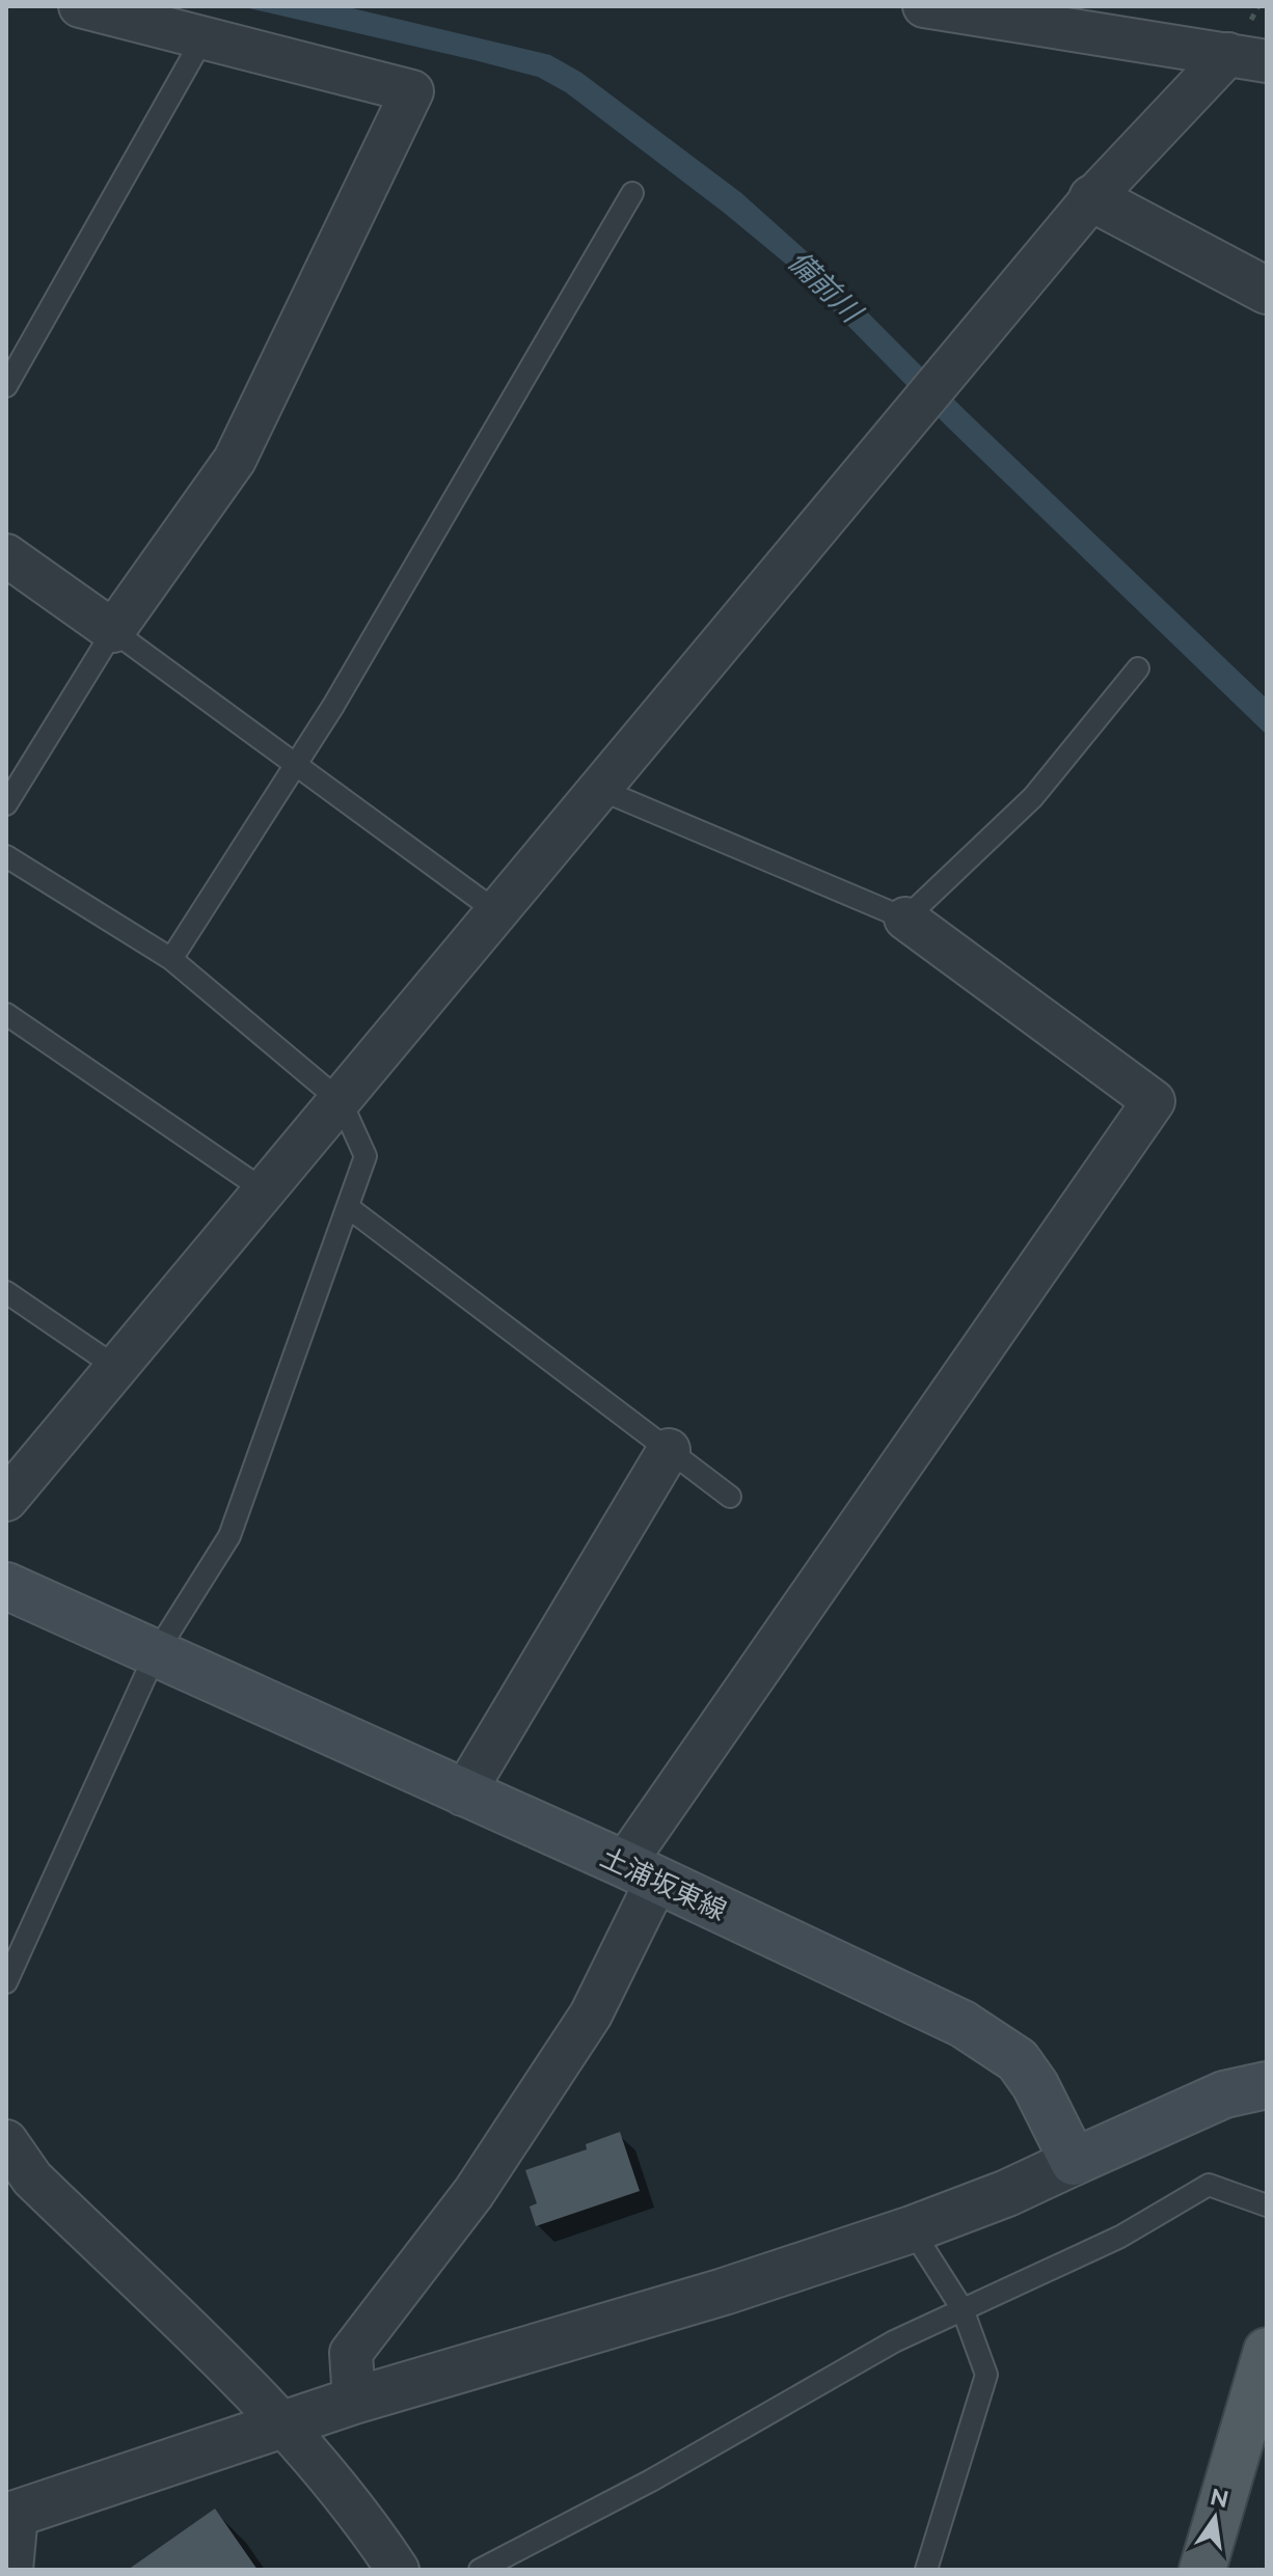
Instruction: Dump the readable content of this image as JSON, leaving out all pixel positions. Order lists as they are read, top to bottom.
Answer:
{
  "streets": {
    "main road": ["土浦坂東線"]
  },
  "water": ["備前川"],
  "north": "top"
}
